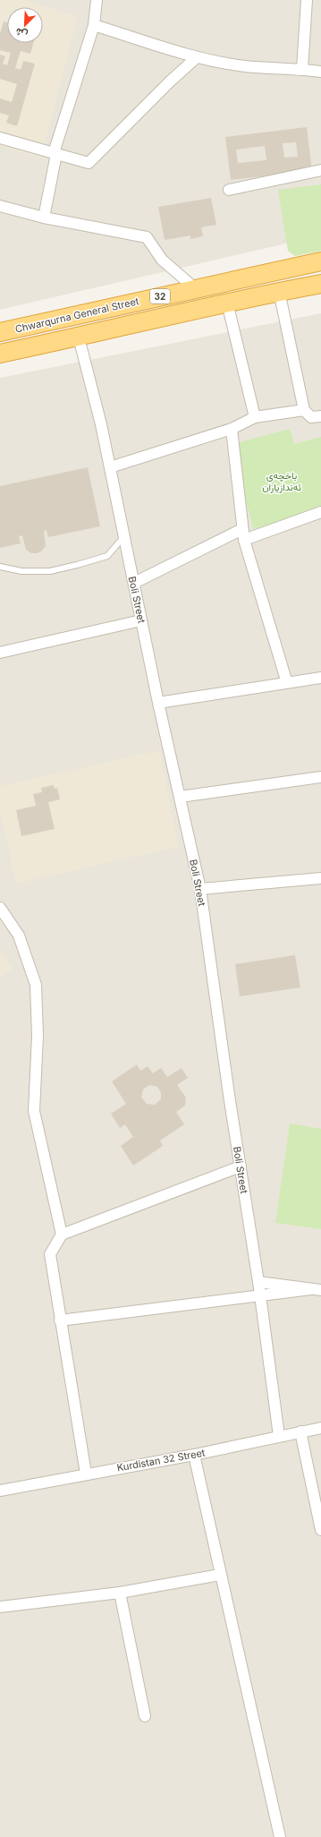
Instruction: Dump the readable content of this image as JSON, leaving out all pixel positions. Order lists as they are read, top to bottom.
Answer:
{
  "streets": {
    "highway": ["32", "Chwarqurna General Street"],
    "street": ["Boli Street", "Kurdistan 32 Street"]
  },
  "crossings": [
    ["32", "Boli Street"],
    ["Boli Street", "Kurdistan 32 Street"]
  ],
  "parks": ["باخچەی ئەندازیاران"],
  "north": "bottom left"
}
